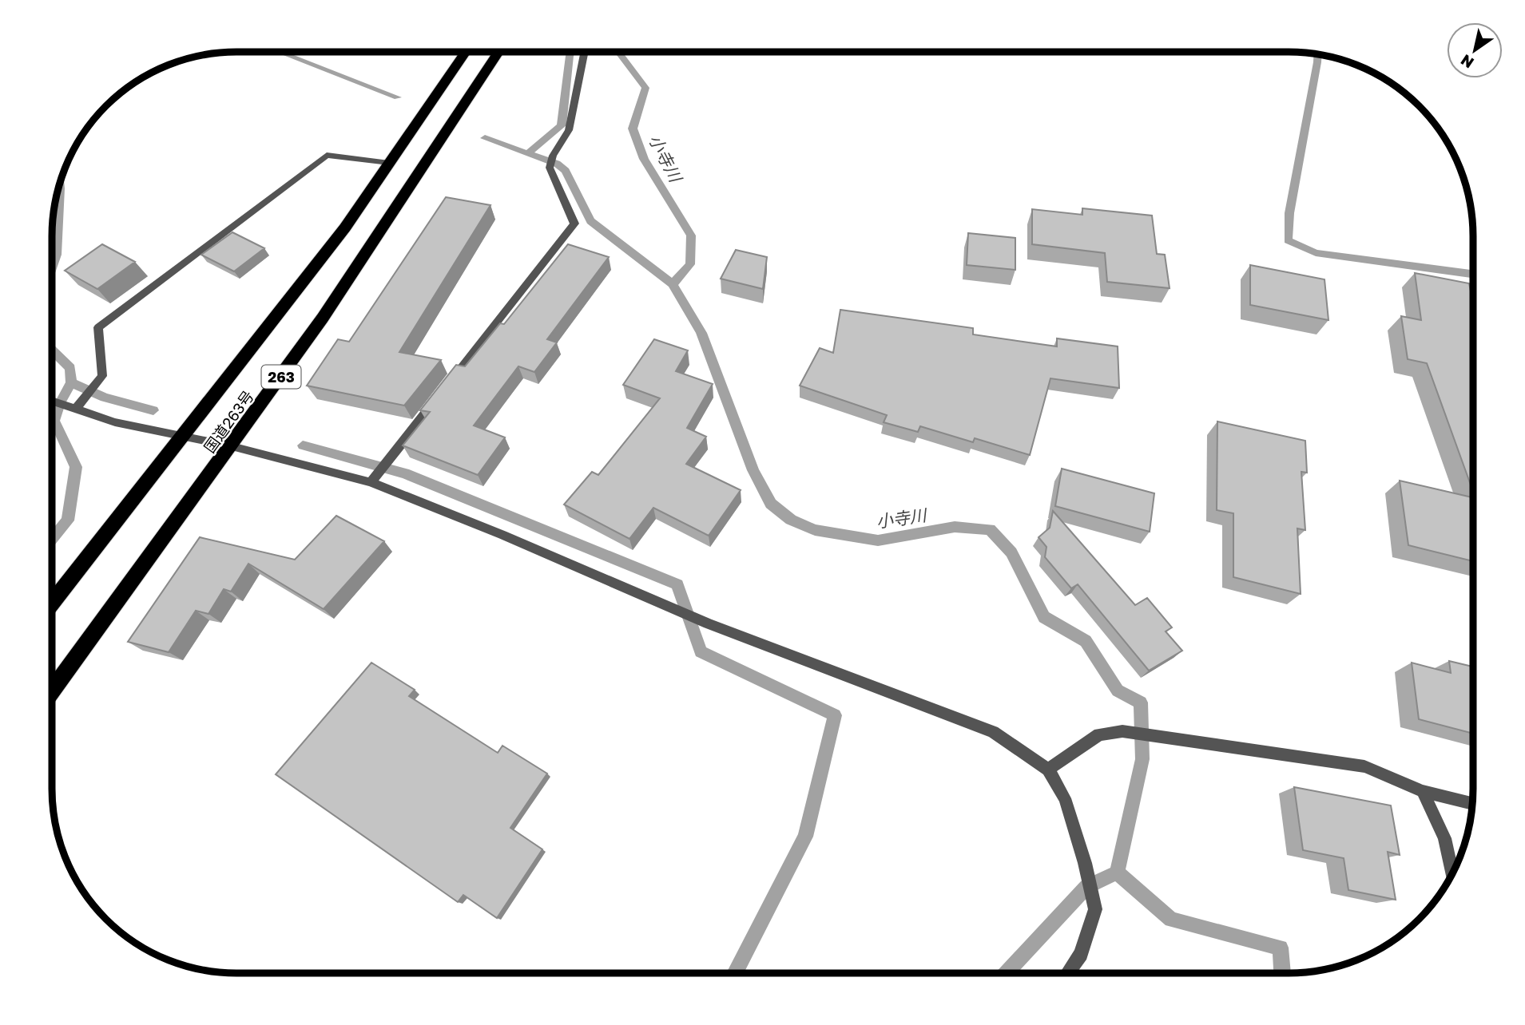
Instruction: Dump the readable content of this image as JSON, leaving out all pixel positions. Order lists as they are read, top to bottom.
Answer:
{
  "streets": {
    "highway": ["263", "国道263号"]
  },
  "water": ["小寺川"],
  "north": "bottom left"
}
